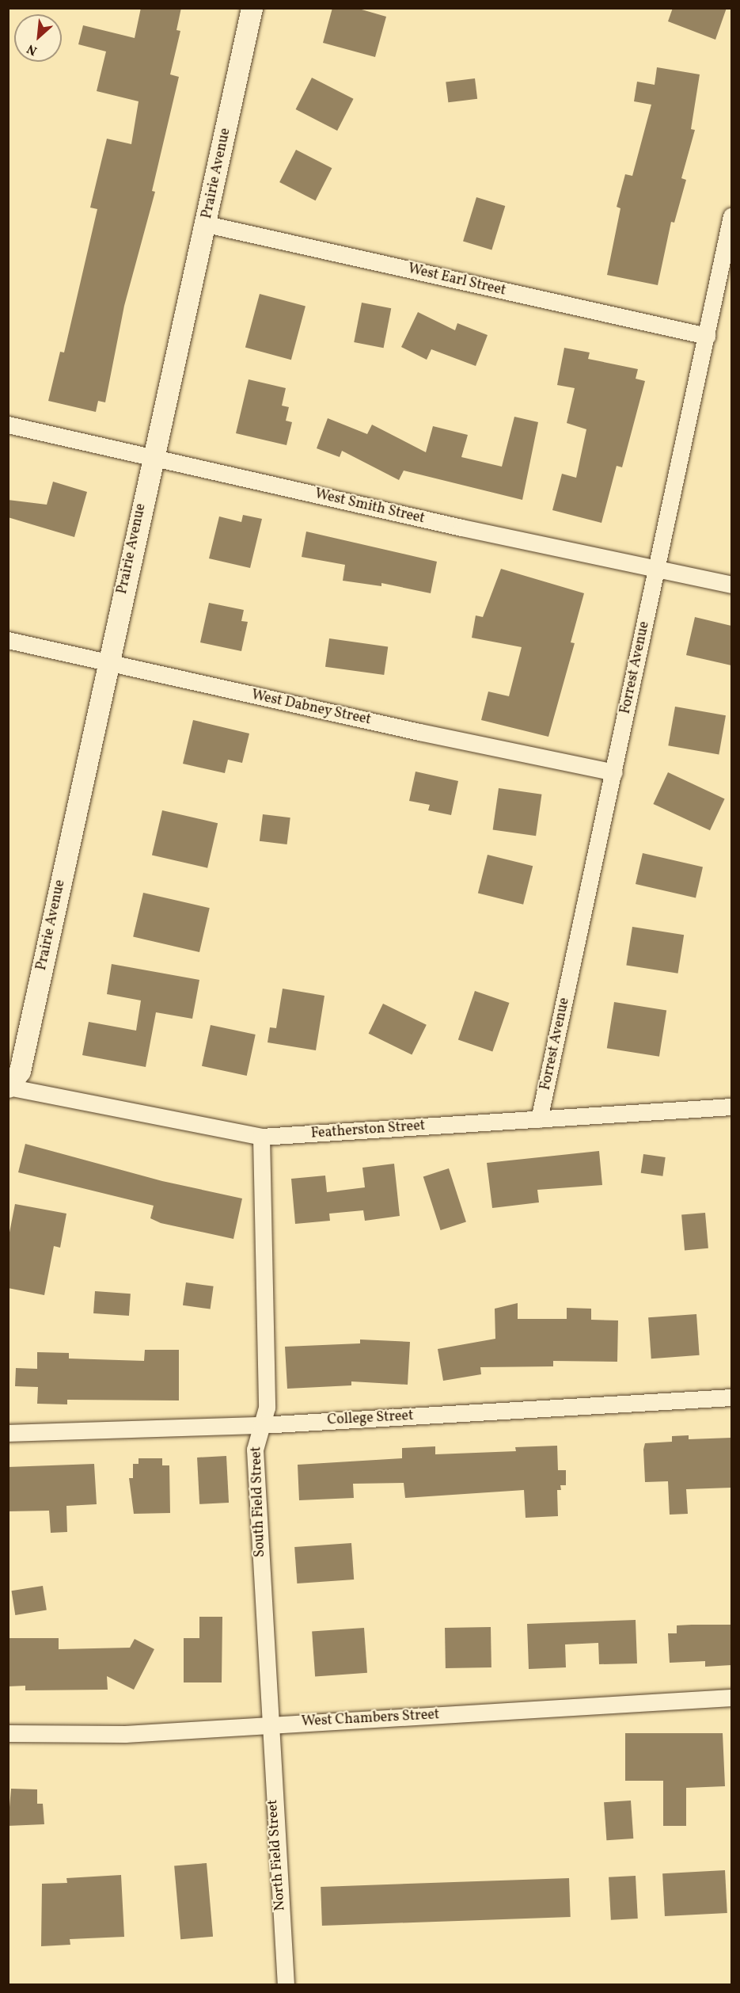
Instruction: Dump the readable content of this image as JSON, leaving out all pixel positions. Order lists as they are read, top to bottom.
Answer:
{
  "streets": {
    "street": [
      "Prairie Avenue",
      "West Earl Street",
      "West Smith Street",
      "Forrest Avenue",
      "West Dabney Street",
      "Featherston Street",
      "College Street",
      "South Field Street",
      "West Chambers Street",
      "North Field Street"
    ]
  },
  "crossings": [
    ["Prairie Avenue", "West Earl Street"],
    ["Prairie Avenue", "West Smith Street"],
    ["Prairie Avenue", "West Dabney Street"],
    ["Prairie Avenue", "Featherston Street"],
    ["West Earl Street", "Forrest Avenue"],
    ["West Smith Street", "Forrest Avenue"],
    ["Forrest Avenue", "West Dabney Street"],
    ["Forrest Avenue", "Featherston Street"],
    ["Featherston Street", "South Field Street"],
    ["College Street", "South Field Street"],
    ["South Field Street", "West Chambers Street"],
    ["South Field Street", "North Field Street"],
    ["West Chambers Street", "North Field Street"]
  ],
  "north": "bottom left"
}
